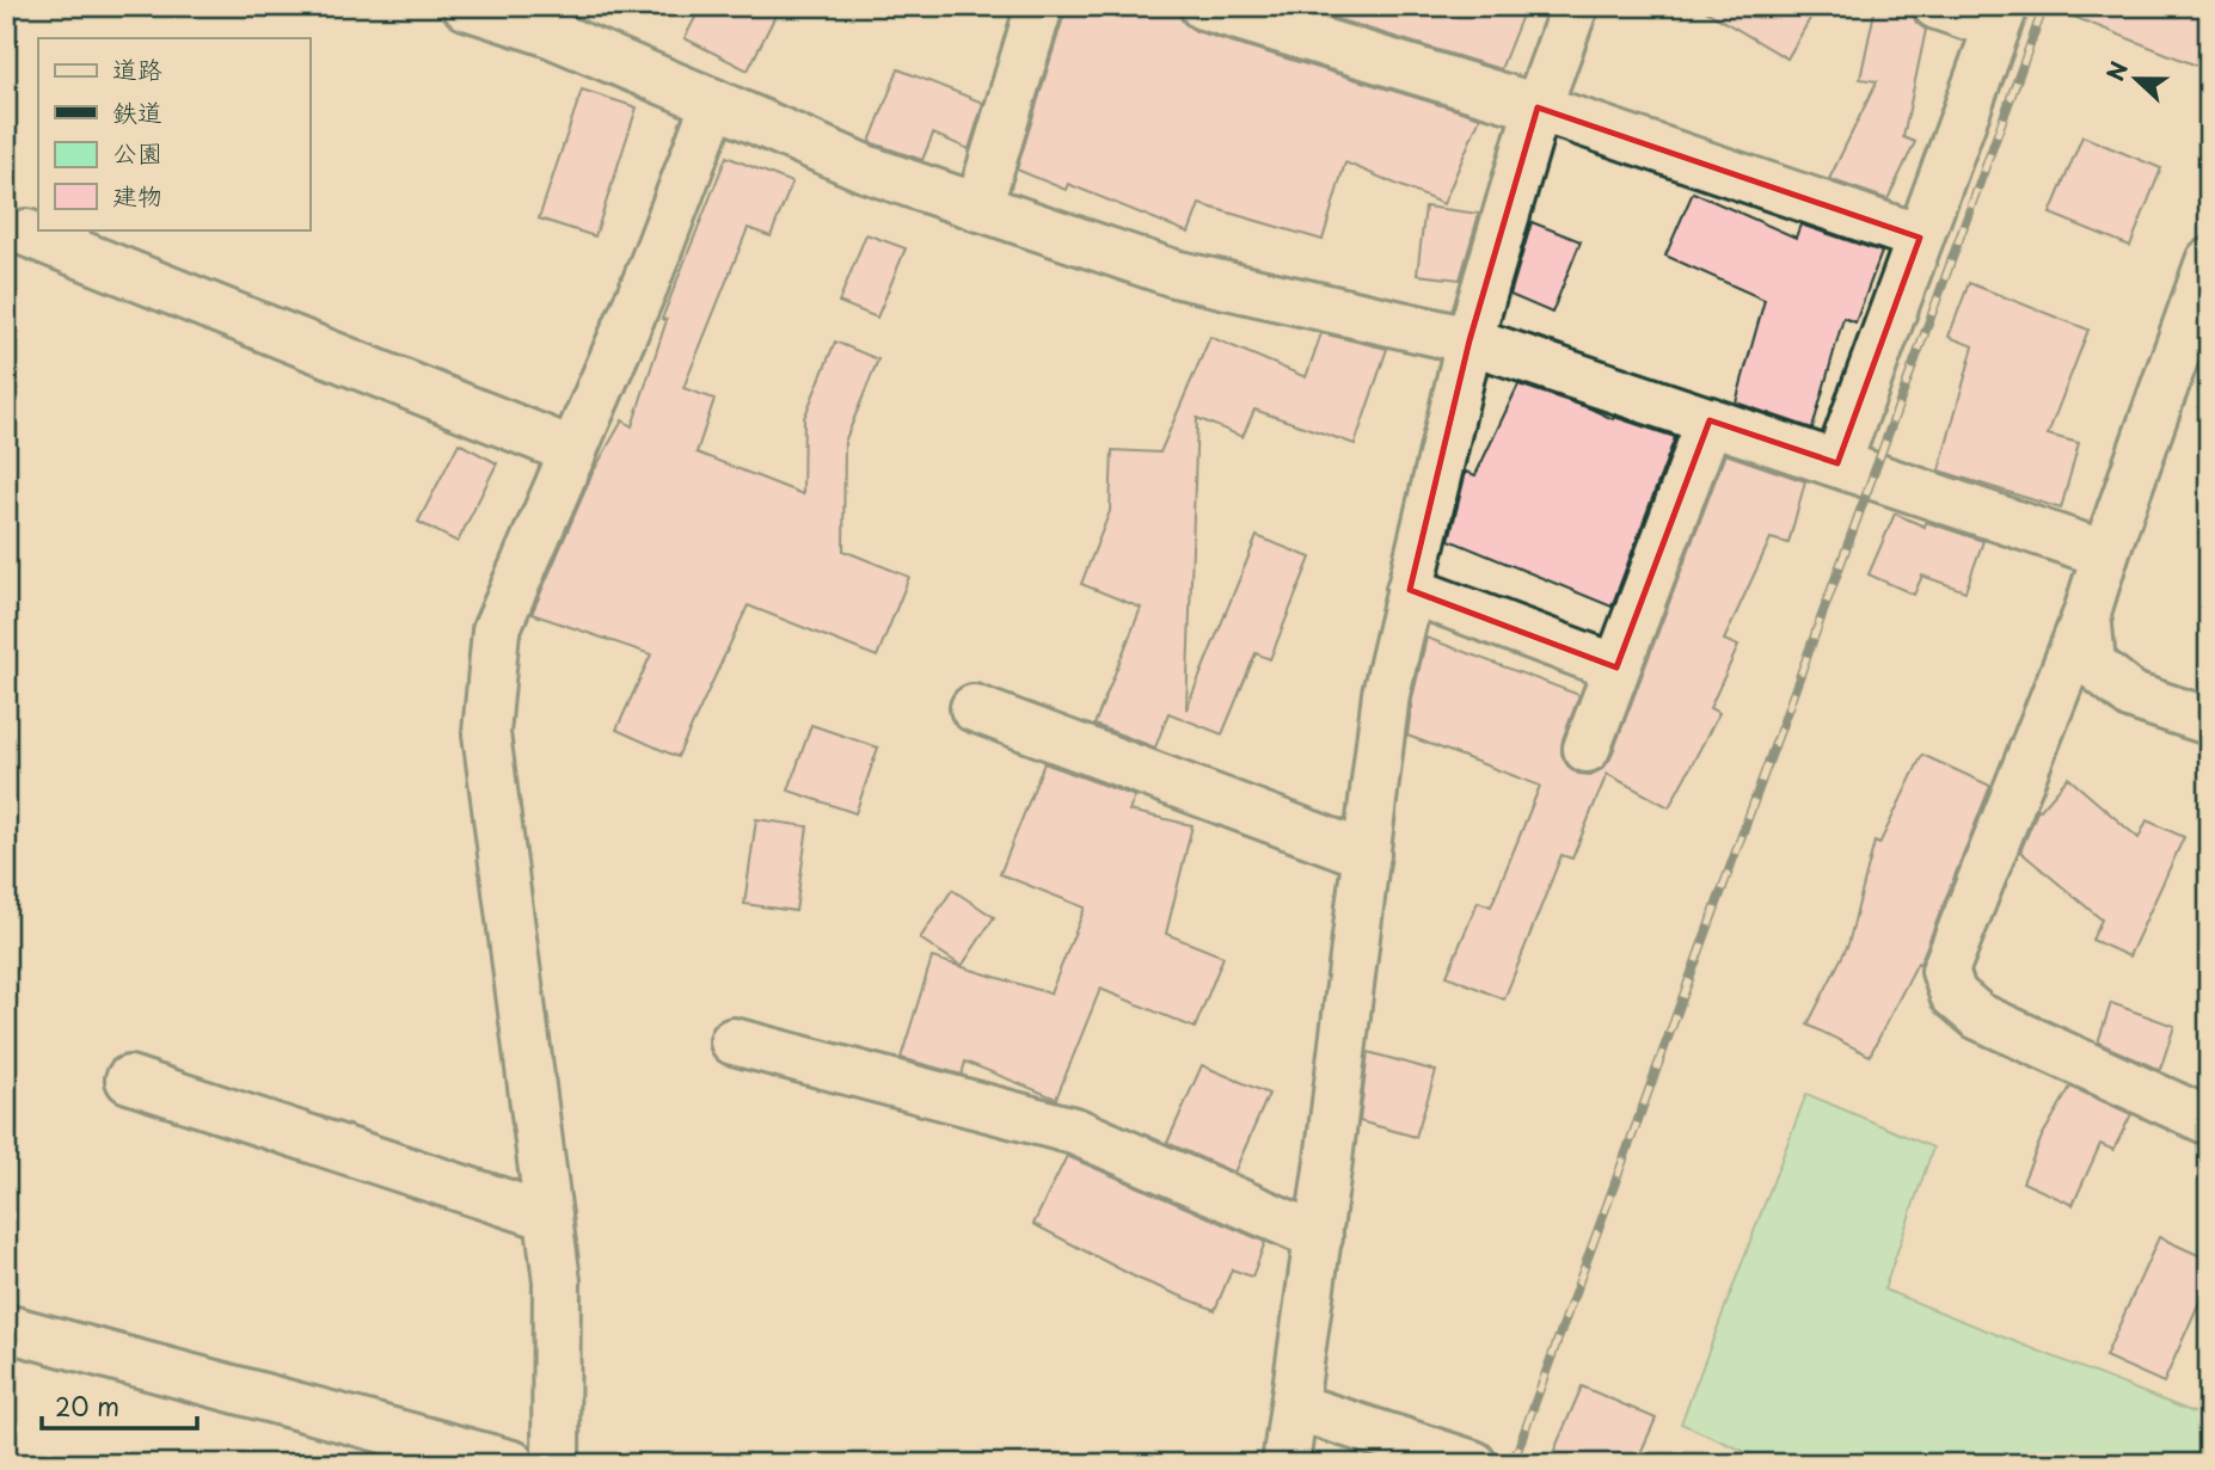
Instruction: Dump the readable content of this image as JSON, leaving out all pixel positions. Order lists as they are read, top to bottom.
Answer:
{
  "legend": [
    "道路",
    "鉄道",
    "公園",
    "建物"
  ],
  "scale_bar": "20 m",
  "north": "left"
}
